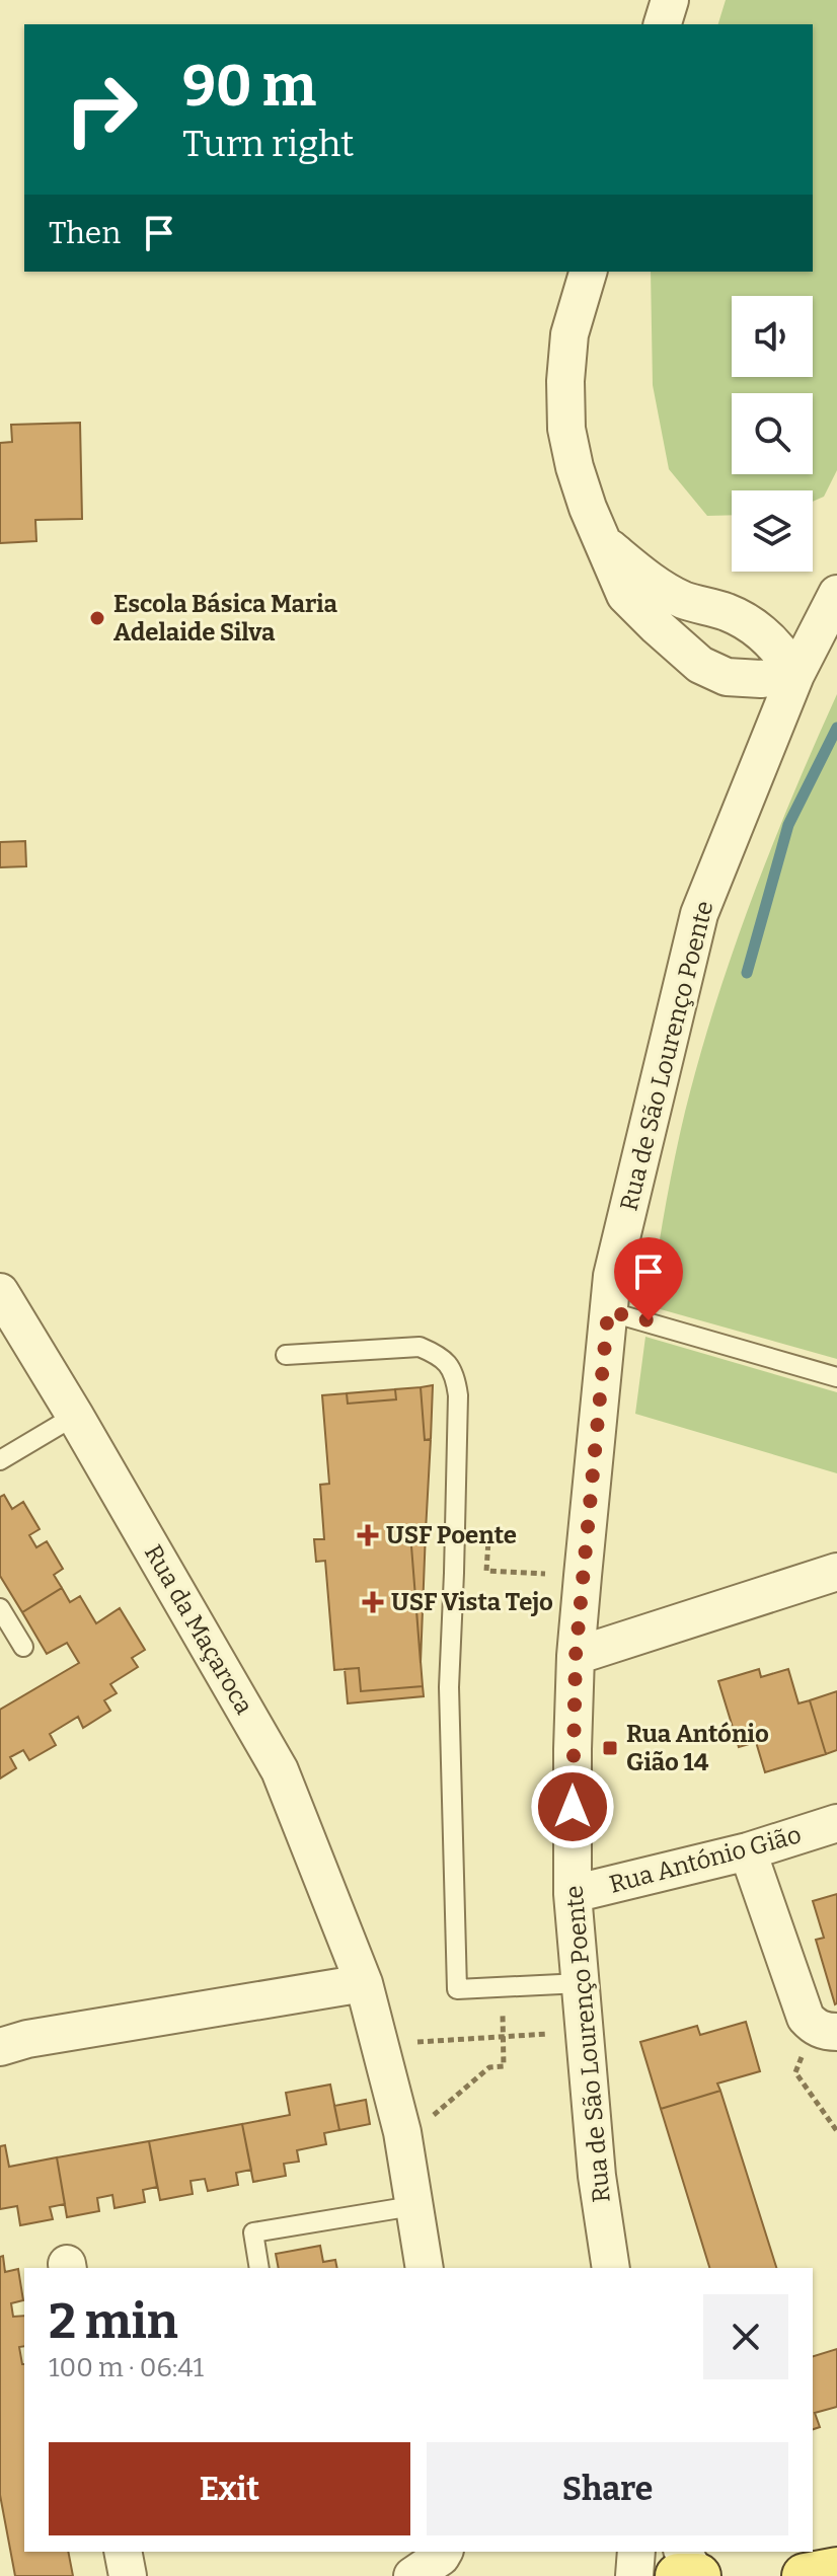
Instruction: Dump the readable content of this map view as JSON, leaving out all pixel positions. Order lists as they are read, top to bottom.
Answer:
{
  "streets": {
    "street": ["Rua de São Lourenço Poente", "Rua da Maçaroca", "Rua António Gião"]
  },
  "crossings": [
    ["Rua de São Lourenço Poente", "Rua António Gião"]
  ],
  "places": {
    "other": ["Escola Básica Maria Adelaide Silva"],
    "health": ["USF Poente", "USF Vista Tejo"],
    "transit": ["Rua António Gião 14"]
  },
  "page": {
    "turn": ["90 m", "Turn right"],
    "then": "Then",
    "heading": ["2 min", "100 m · 06:41"],
    "buttons": ["Exit", "Share"]
  }
}
